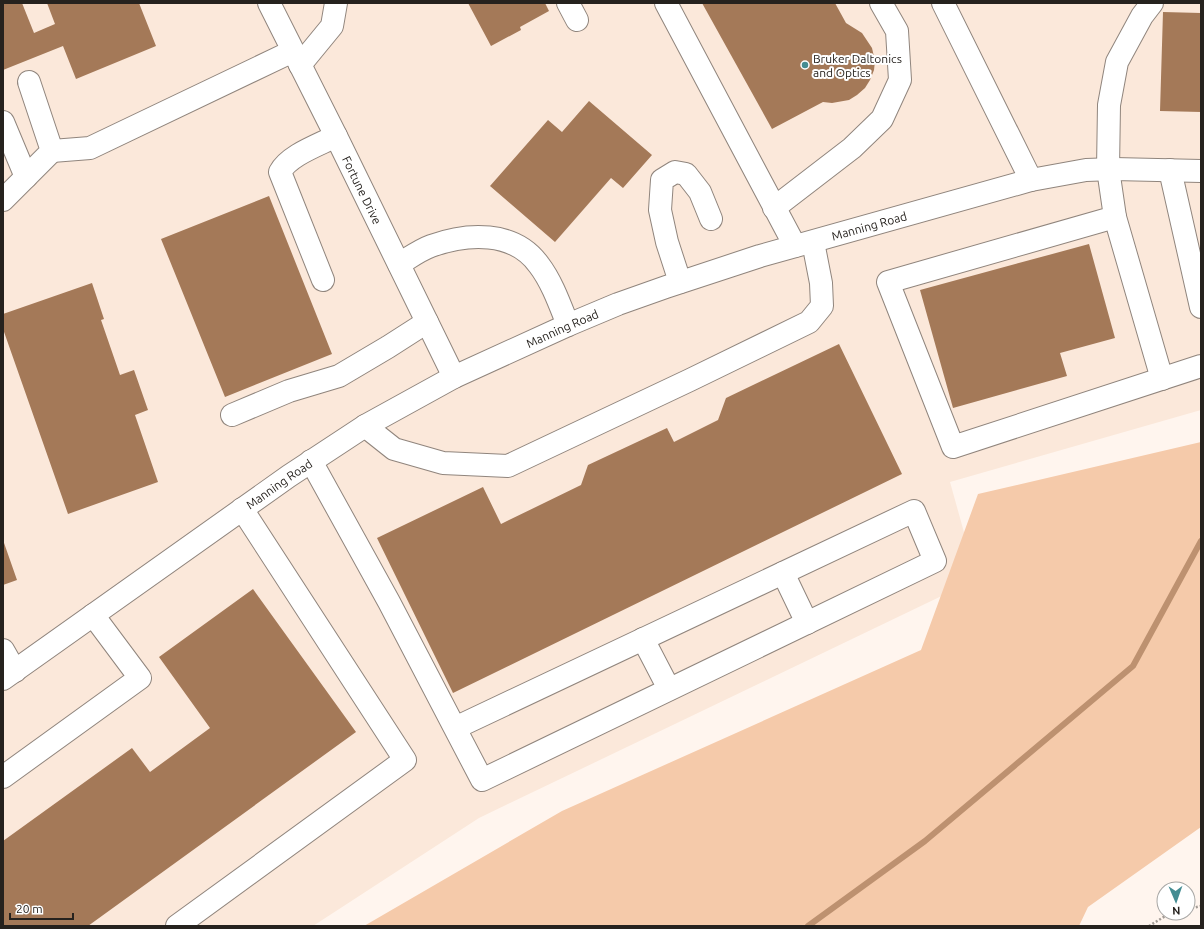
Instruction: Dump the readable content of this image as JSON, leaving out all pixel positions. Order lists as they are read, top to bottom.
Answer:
{
  "streets": {
    "street": ["Fortune Drive", "Manning Road"]
  },
  "crossings": [
    ["Fortune Drive", "Manning Road"]
  ],
  "places": ["Bruker Daltonics and Optics"],
  "scale_bar": "20 m",
  "north": "bottom"
}
